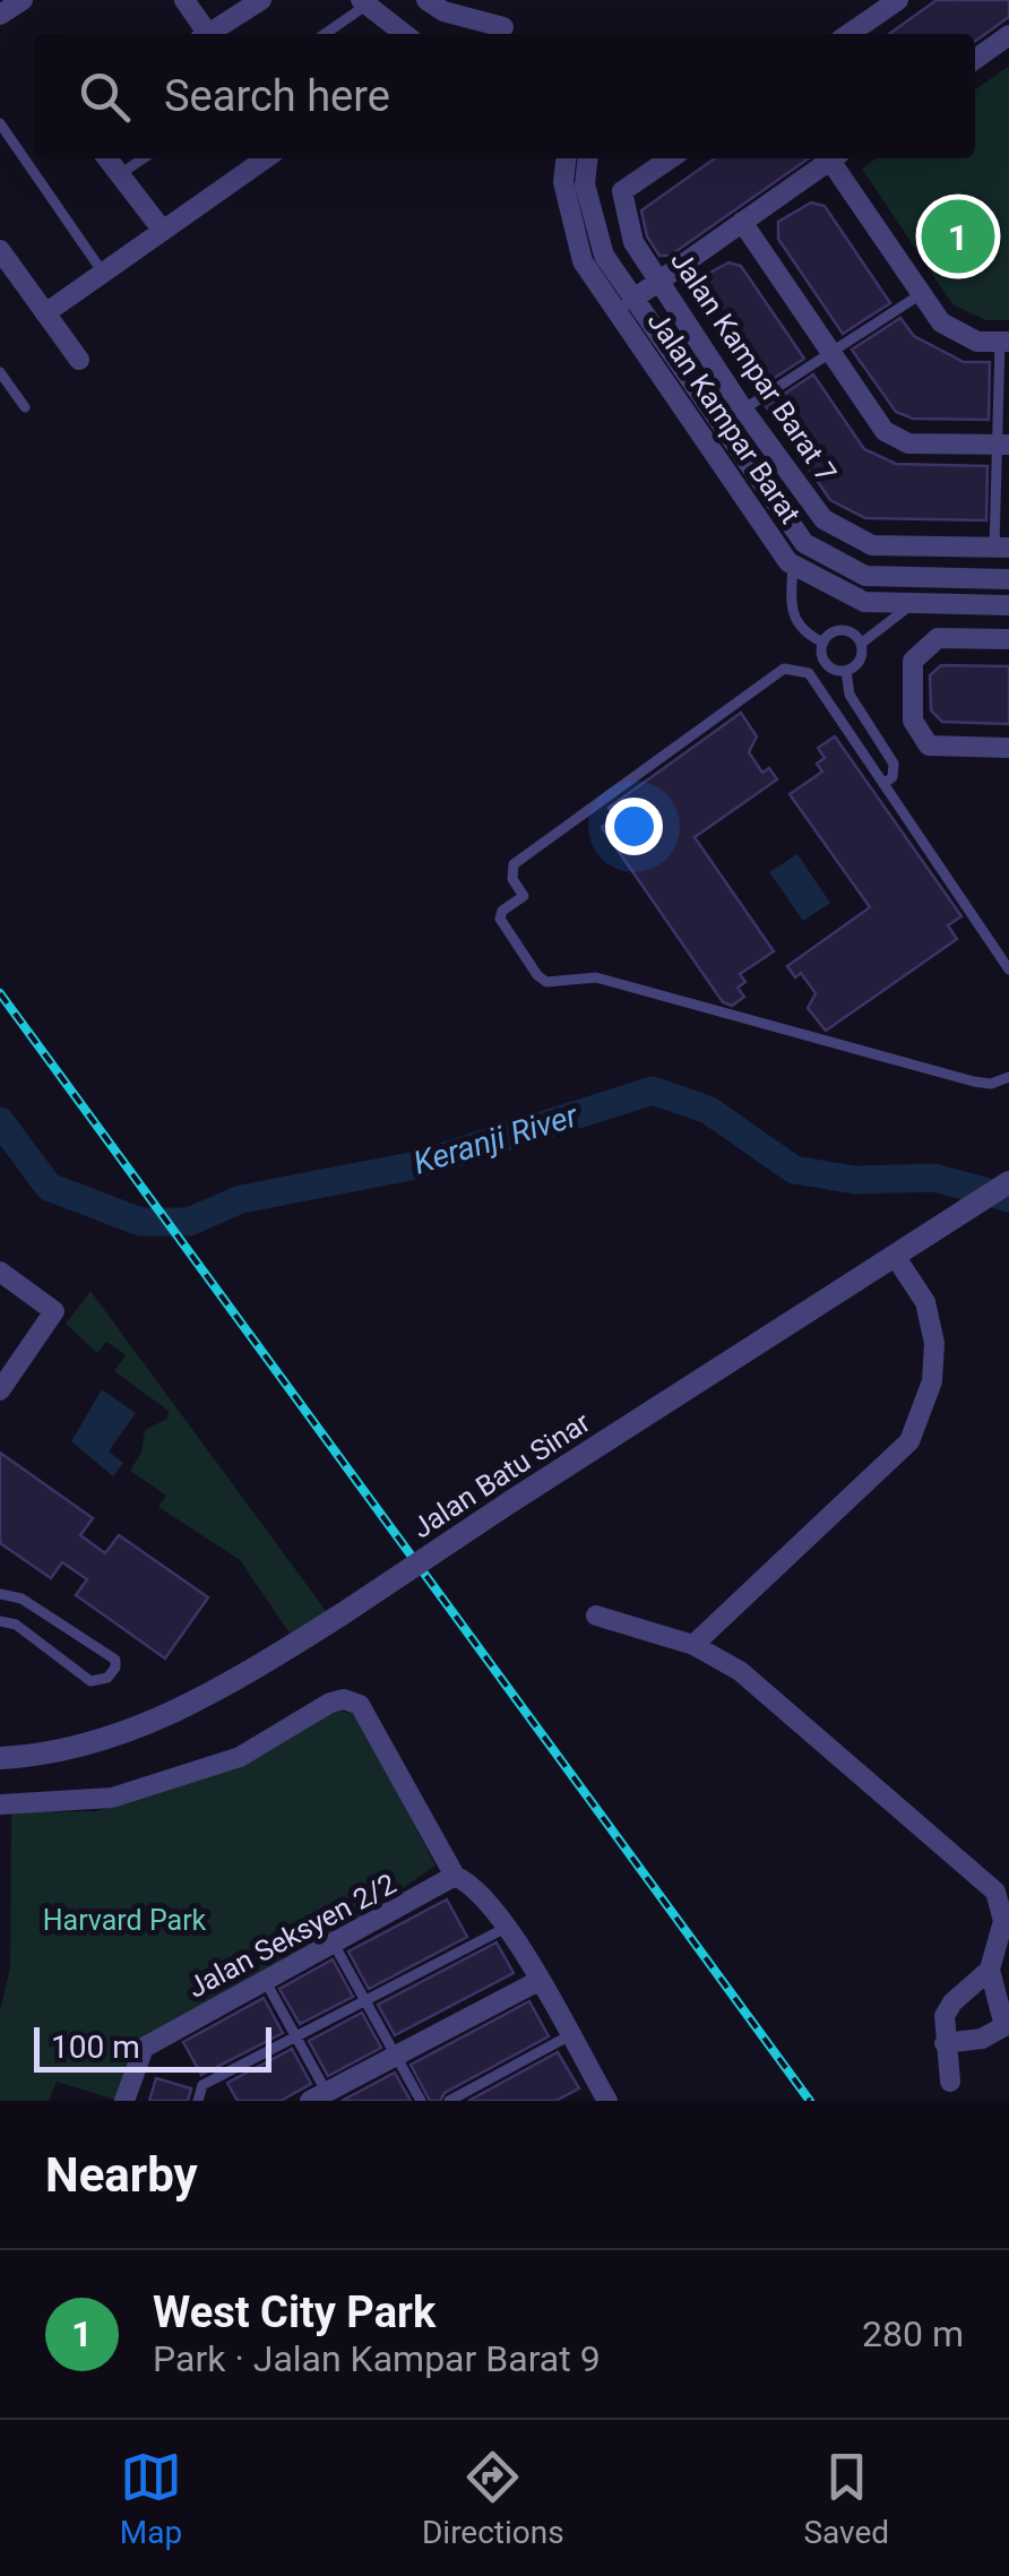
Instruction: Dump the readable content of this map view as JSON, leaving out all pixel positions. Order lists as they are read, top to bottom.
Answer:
{
  "streets": {
    "street": [
      "Jalan Kampar Barat 7",
      "Jalan Kampar Barat",
      "Jalan Batu Sinar",
      "Jalan Seksyen 2/2"
    ]
  },
  "water": ["Keranji River"],
  "parks": ["Harvard Park"],
  "scale_bar": "100 m",
  "page": {
    "search": "Search here",
    "pins": "1",
    "scale": "100 m",
    "heading": "Nearby",
    "list": [
      {
        "mark": "1",
        "name": "West City Park",
        "note": "Park · Jalan Kampar Barat 9",
        "value": "280 m"
      }
    ],
    "nav": ["Map", "Directions", "Saved"]
  }
}
